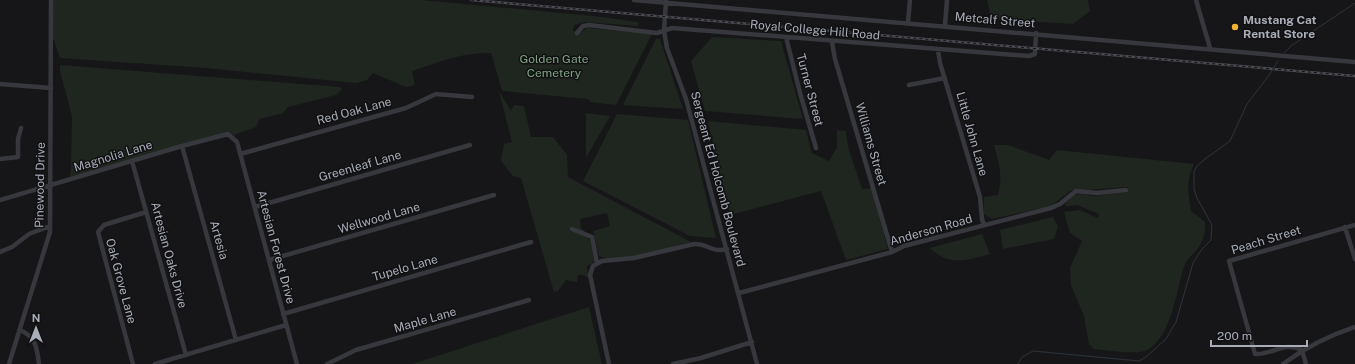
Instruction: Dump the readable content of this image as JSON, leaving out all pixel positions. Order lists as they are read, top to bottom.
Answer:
{
  "streets": {
    "street": [
      "Metcalf Street",
      "Royal College Hill Road",
      "Turner Street",
      "Red Oak Lane",
      "Little John Lane",
      "Williams Street",
      "Magnolia Lane",
      "Greenleaf Lane",
      "Sergeant Ed Holcomb Boulevard",
      "Pinewood Drive",
      "Wellwood Lane",
      "Anderson Road",
      "Artesia",
      "Peach Street",
      "Artesian Forest Drive",
      "Artesian Oaks Drive",
      "Tupelo Lane",
      "Oak Grove Lane",
      "Maple Lane"
    ]
  },
  "crossings": [
    ["Metcalf Street", "Royal College Hill Road"],
    ["Metcalf Street", "Sergeant Ed Holcomb Boulevard"],
    ["Royal College Hill Road", "Turner Street"],
    ["Royal College Hill Road", "Little John Lane"],
    ["Royal College Hill Road", "Williams Street"],
    ["Royal College Hill Road", "Sergeant Ed Holcomb Boulevard"],
    ["Red Oak Lane", "Artesian Forest Drive"],
    ["Little John Lane", "Anderson Road"],
    ["Williams Street", "Anderson Road"],
    ["Magnolia Lane", "Pinewood Drive"],
    ["Magnolia Lane", "Artesia"],
    ["Magnolia Lane", "Artesian Forest Drive"],
    ["Magnolia Lane", "Artesian Oaks Drive"],
    ["Greenleaf Lane", "Artesian Forest Drive"],
    ["Sergeant Ed Holcomb Boulevard", "Anderson Road"],
    ["Wellwood Lane", "Artesian Forest Drive"],
    ["Artesian Forest Drive", "Tupelo Lane"],
    ["Artesian Oaks Drive", "Oak Grove Lane"]
  ],
  "parks": ["Golden Gate Cemetery"],
  "places": ["Mustang Cat Rental Store"],
  "scale_bar": "200 m",
  "north": "top"
}
